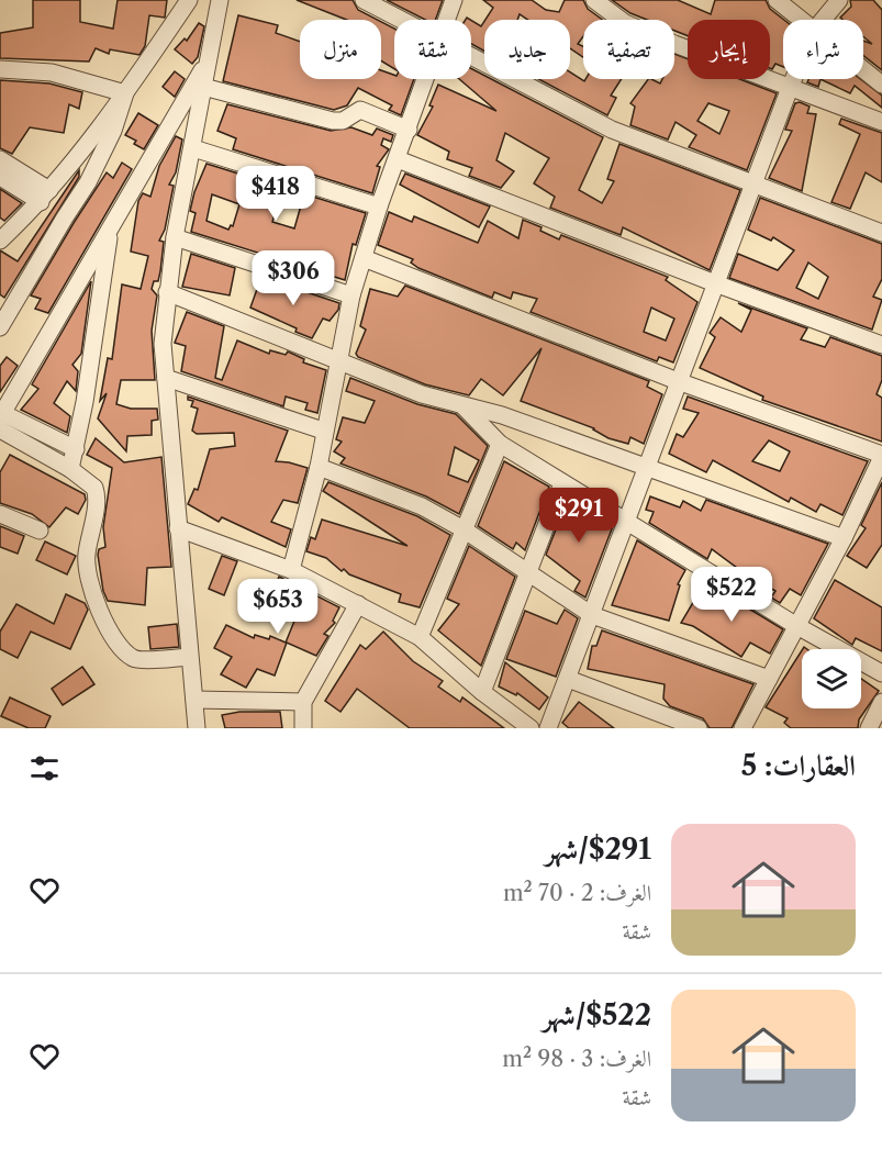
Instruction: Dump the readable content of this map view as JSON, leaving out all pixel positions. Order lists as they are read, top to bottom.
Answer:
{
  "page": {
    "chip": [
      "شراء",
      "إيجار",
      "تصفية",
      "جديد",
      "شقة",
      "منزل"
    ],
    "price": [
      "$418",
      "$306",
      "$291",
      "$522",
      "$653"
    ],
    "heading": "العقارات: 5",
    "list": [
      {
        "name": "$291/شهر",
        "note": "الغرف: 2 · 70 m² · شقة"
      },
      {
        "name": "$522/شهر",
        "note": "الغرف: 3 · 98 m² · شقة"
      }
    ]
  }
}
